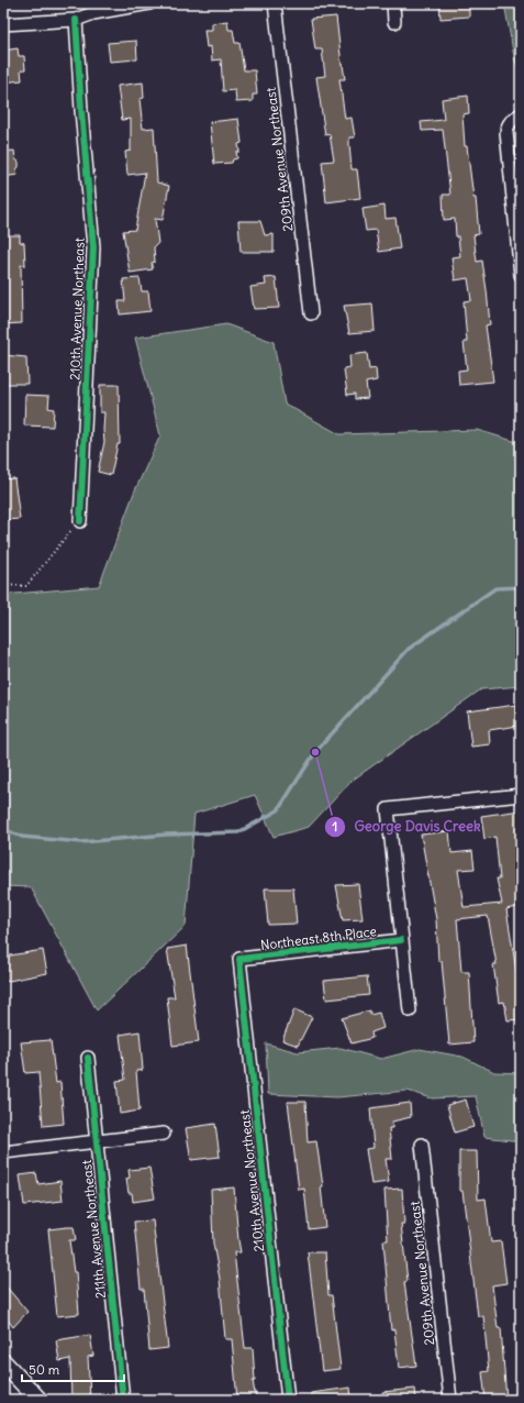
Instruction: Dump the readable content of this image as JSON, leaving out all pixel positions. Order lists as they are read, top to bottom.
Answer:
{
  "streets": {
    "street": [
      "209th Avenue Northeast",
      "210th Avenue Northeast",
      "Northeast 8th Place",
      "211th Avenue Northeast"
    ]
  },
  "crossings": [
    ["210th Avenue Northeast", "Northeast 8th Place"]
  ],
  "places": ["George Davis Creek"],
  "scale_bar": "50 m"
}
